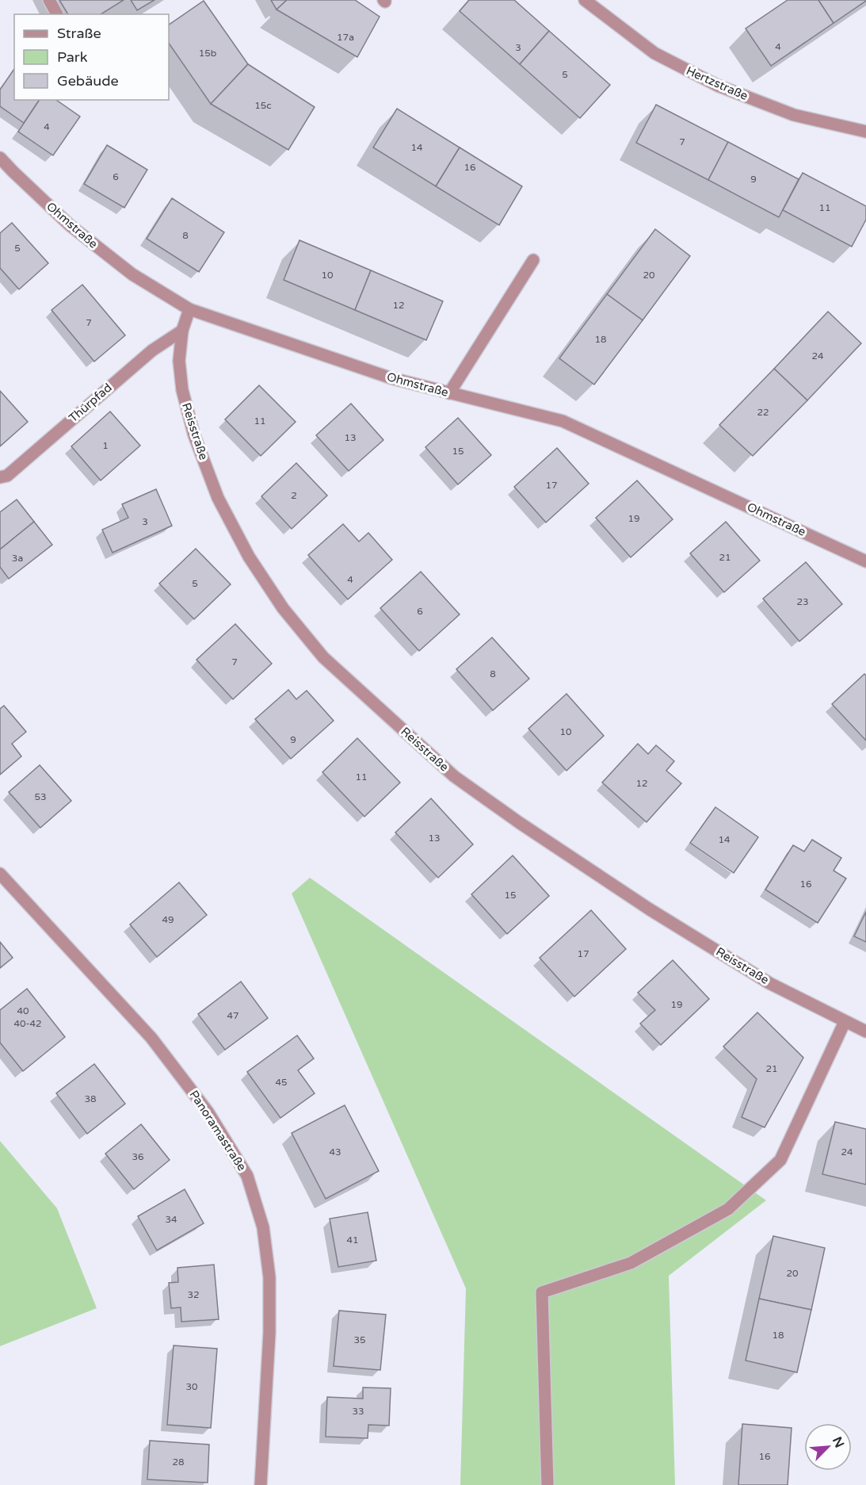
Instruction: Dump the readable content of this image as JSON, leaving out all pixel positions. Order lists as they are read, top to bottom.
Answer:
{
  "streets": {
    "street": [
      "Hertzstraße",
      "Ohmstraße",
      "Thürpfad",
      "Reisstraße",
      "Panoramastraße"
    ]
  },
  "crossings": [
    ["Ohmstraße", "Reisstraße"],
    ["Thürpfad", "Reisstraße"]
  ],
  "house_numbers": [
    "17a",
    "4",
    "3",
    "15b",
    "5",
    "15c",
    "4",
    "7",
    "14",
    "16",
    "6",
    "9",
    "11",
    "8",
    "5",
    "10",
    "20",
    "12",
    "7",
    "18",
    "24",
    "22",
    "11",
    "13",
    "1",
    "15",
    "17",
    "2",
    "19",
    "3",
    "21",
    "3a",
    "4",
    "5",
    "23",
    "6",
    "7",
    "8",
    "10",
    "9",
    "11",
    "12",
    "53",
    "13",
    "14",
    "16",
    "15",
    "49",
    "17",
    "19",
    "40",
    "47",
    "40-42",
    "21",
    "45",
    "38",
    "43",
    "24",
    "36",
    "34",
    "41",
    "20",
    "32",
    "18",
    "35",
    "30",
    "33",
    "16",
    "28"
  ],
  "legend": ["Straße", "Park", "Gebäude"],
  "north": "top right"
}
